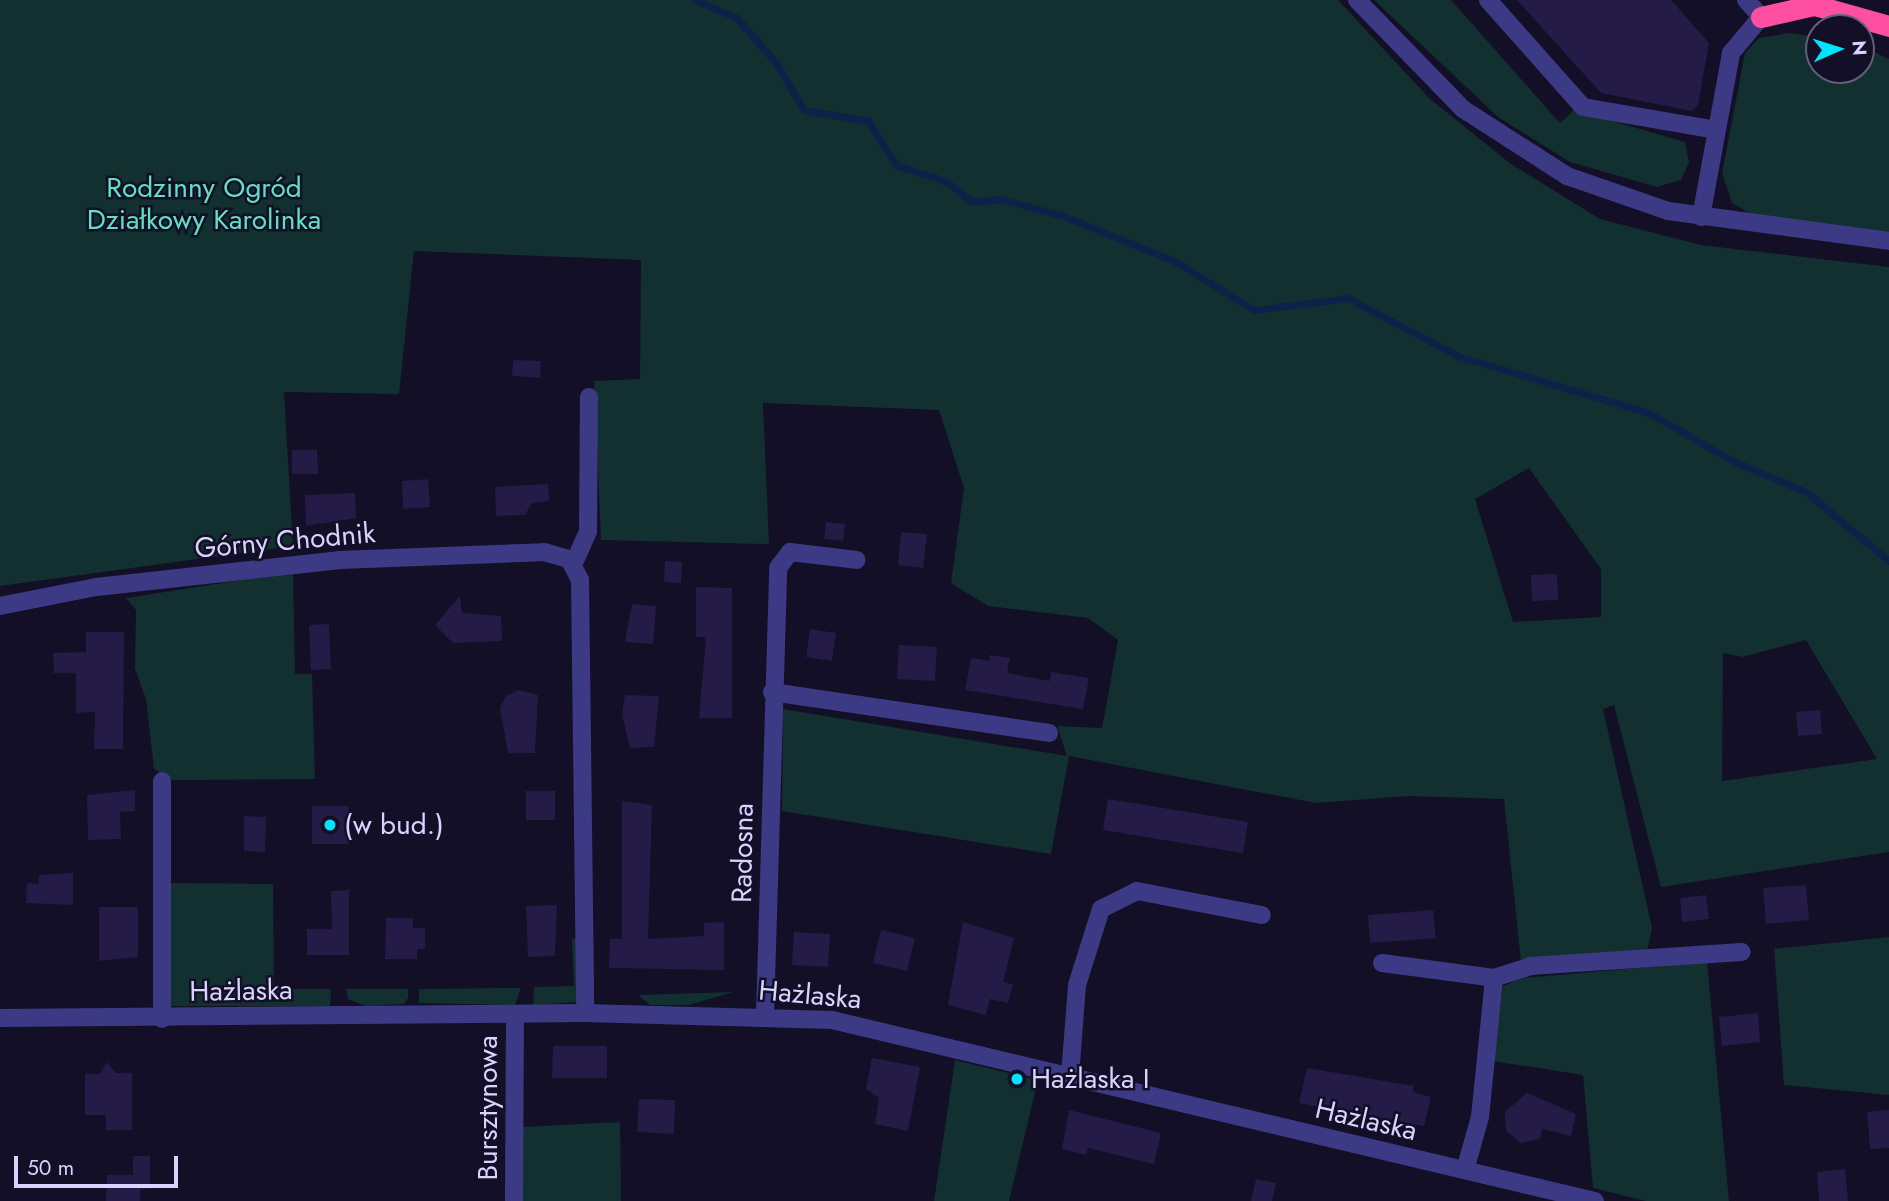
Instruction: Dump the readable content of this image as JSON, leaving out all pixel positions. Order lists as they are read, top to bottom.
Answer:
{
  "streets": {
    "street": [
      "Górny Chodnik",
      "Radosna",
      "Hażlaska",
      "Bursztynowa"
    ]
  },
  "crossings": [
    ["Radosna", "Hażlaska"],
    ["Hażlaska", "Bursztynowa"]
  ],
  "parks": ["Rodzinny Ogród Działkowy Karolinka"],
  "places": ["(w bud.)", "Hażlaska I"],
  "scale_bar": "50 m",
  "north": "right"
}
